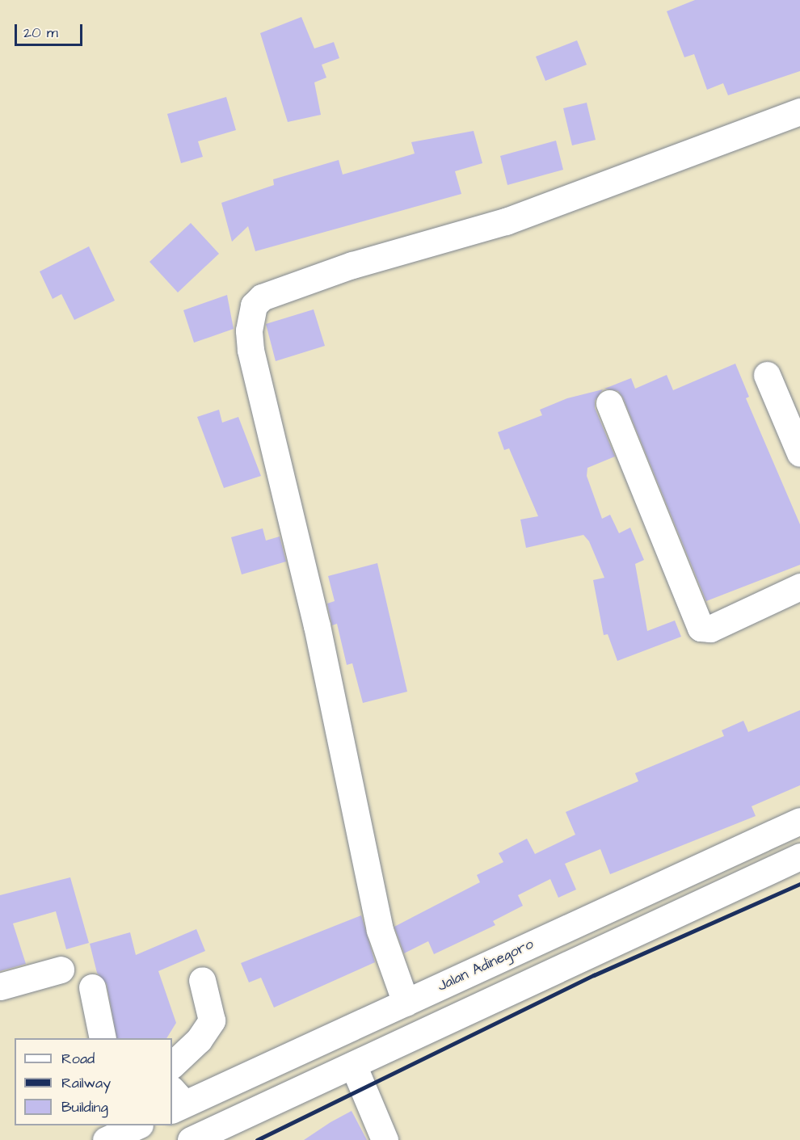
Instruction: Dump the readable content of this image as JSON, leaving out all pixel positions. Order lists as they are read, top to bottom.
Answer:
{
  "streets": {
    "main road": ["Jalan Adinegoro"]
  },
  "legend": ["Road", "Railway", "Building"],
  "scale_bar": "20 m"
}
